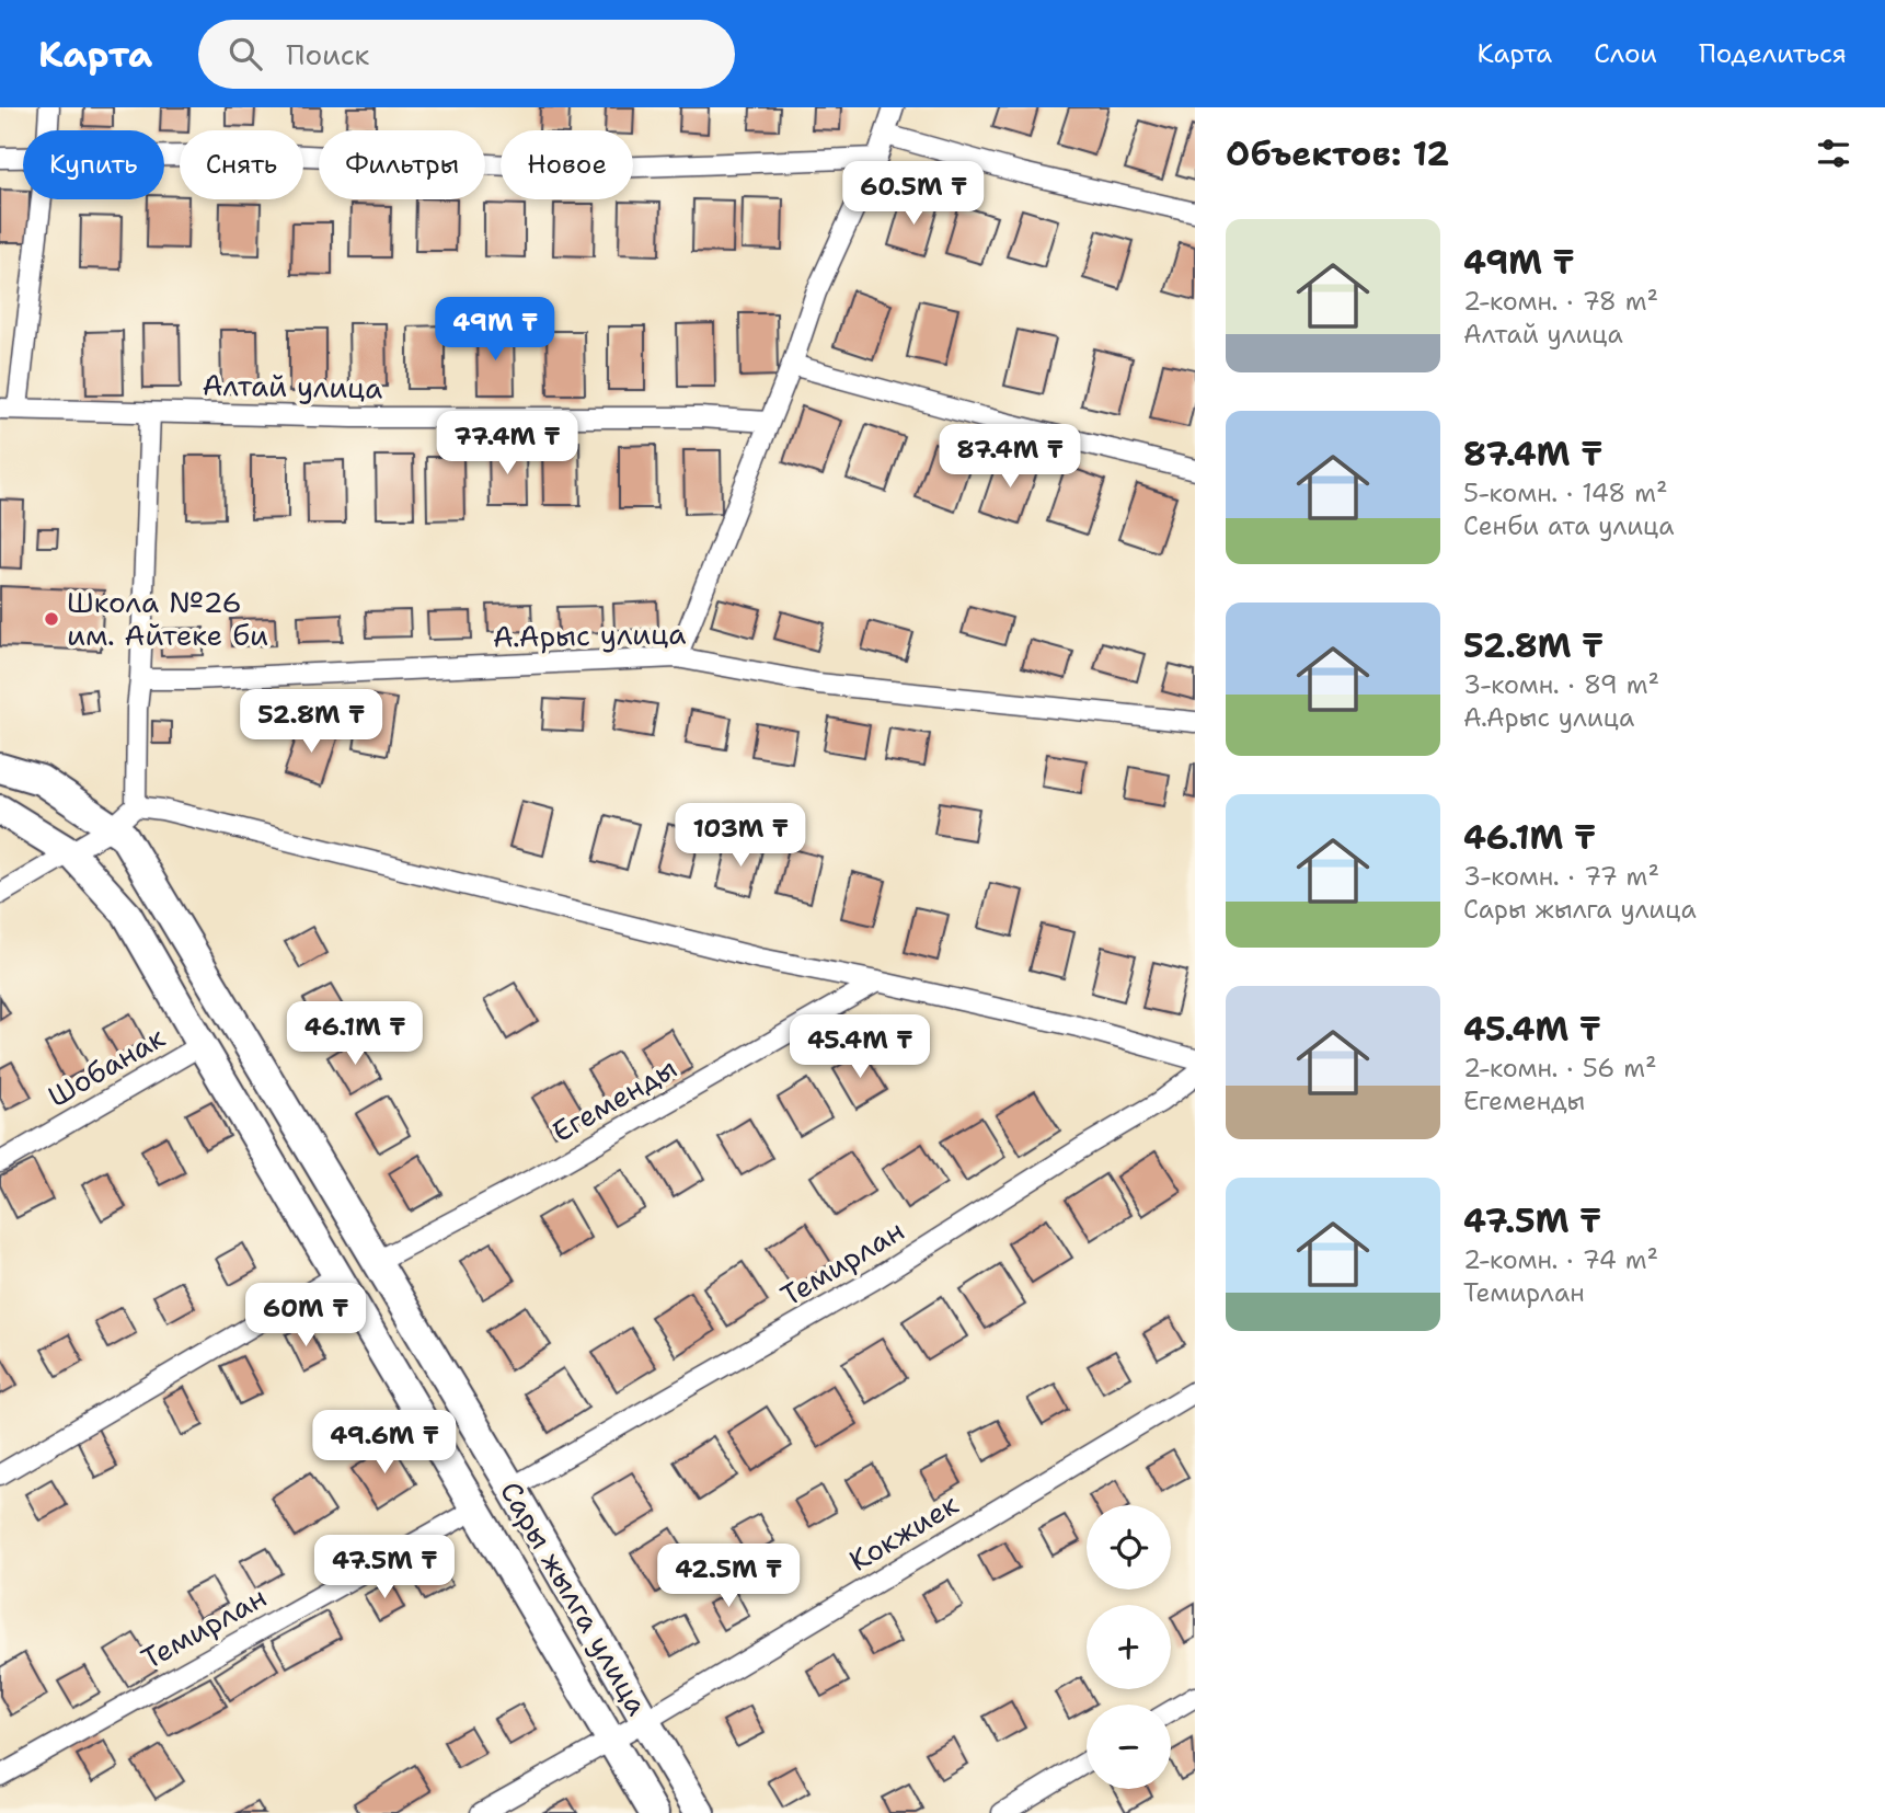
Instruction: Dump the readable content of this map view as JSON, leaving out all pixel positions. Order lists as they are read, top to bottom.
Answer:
{
  "streets": {
    "street": [
      "Алтай улица",
      "А.Арыс улица",
      "Шобанак",
      "Егеменды",
      "Темирлан",
      "Кокжиек",
      "Сары жылга улица"
    ]
  },
  "crossings": [
    ["Шобанак", "Сары жылга улица"],
    ["Егеменды", "Сары жылга улица"],
    ["Темирлан", "Сары жылга улица"],
    ["Кокжиек", "Сары жылга улица"]
  ],
  "places": ["Школа №26 им. Айтеке би"],
  "page": {
    "header": "Карта",
    "search": "Поиск",
    "nav": ["Карта", "Слои", "Поделиться"],
    "heading": "Объектов: 12",
    "chip": [
      "Купить",
      "Снять",
      "Фильтры",
      "Новое"
    ],
    "price": [
      "60.5M ₸",
      "49M ₸",
      "77.4M ₸",
      "87.4M ₸",
      "52.8M ₸",
      "103M ₸",
      "46.1M ₸",
      "45.4M ₸",
      "60M ₸",
      "49.6M ₸",
      "47.5M ₸",
      "42.5M ₸"
    ],
    "list": [
      {
        "name": "49M ₸",
        "note": "2-комн. · 78 m² · Алтай улица"
      },
      {
        "name": "87.4M ₸",
        "note": "5-комн. · 148 m² · Сенби ата улица"
      },
      {
        "name": "52.8M ₸",
        "note": "3-комн. · 89 m² · А.Арыс улица"
      },
      {
        "name": "46.1M ₸",
        "note": "3-комн. · 77 m² · Сары жылга улица"
      },
      {
        "name": "45.4M ₸",
        "note": "2-комн. · 56 m² · Егеменды"
      },
      {
        "name": "47.5M ₸",
        "note": "2-комн. · 74 m² · Темирлан"
      }
    ],
    "map_buttons": ["+", "−"]
  }
}
